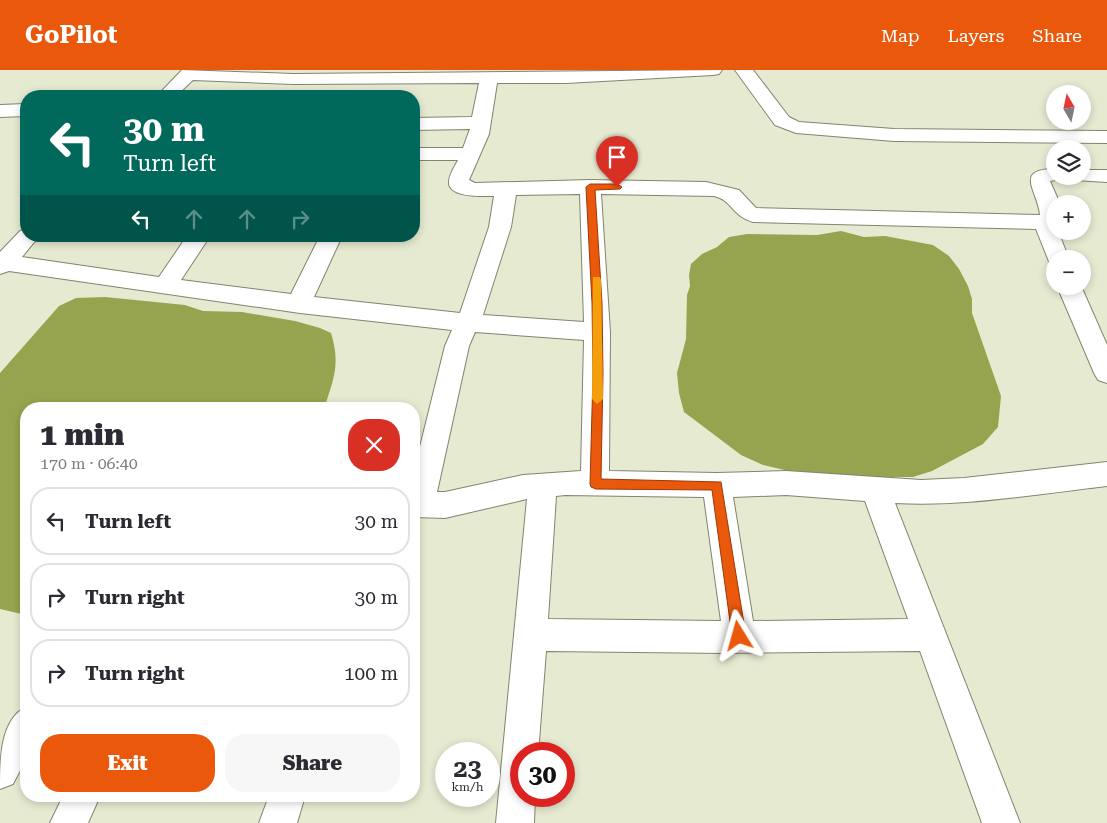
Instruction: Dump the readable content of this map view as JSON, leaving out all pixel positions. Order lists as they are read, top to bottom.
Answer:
{
  "north": "top",
  "page": {
    "header": "GoPilot",
    "nav": ["Map", "Layers", "Share"],
    "map_buttons": ["+", "−"],
    "turn": ["30 m", "Turn left"],
    "heading": ["1 min", "170 m · 06:40"],
    "list": [
      {
        "name": "Turn left",
        "value": "30 m"
      },
      {
        "name": "Turn right",
        "value": "30 m"
      },
      {
        "name": "Turn right",
        "value": "100 m"
      }
    ],
    "buttons": ["Exit", "Share"],
    "speed": "23 km/h",
    "limit": "30"
  }
}
